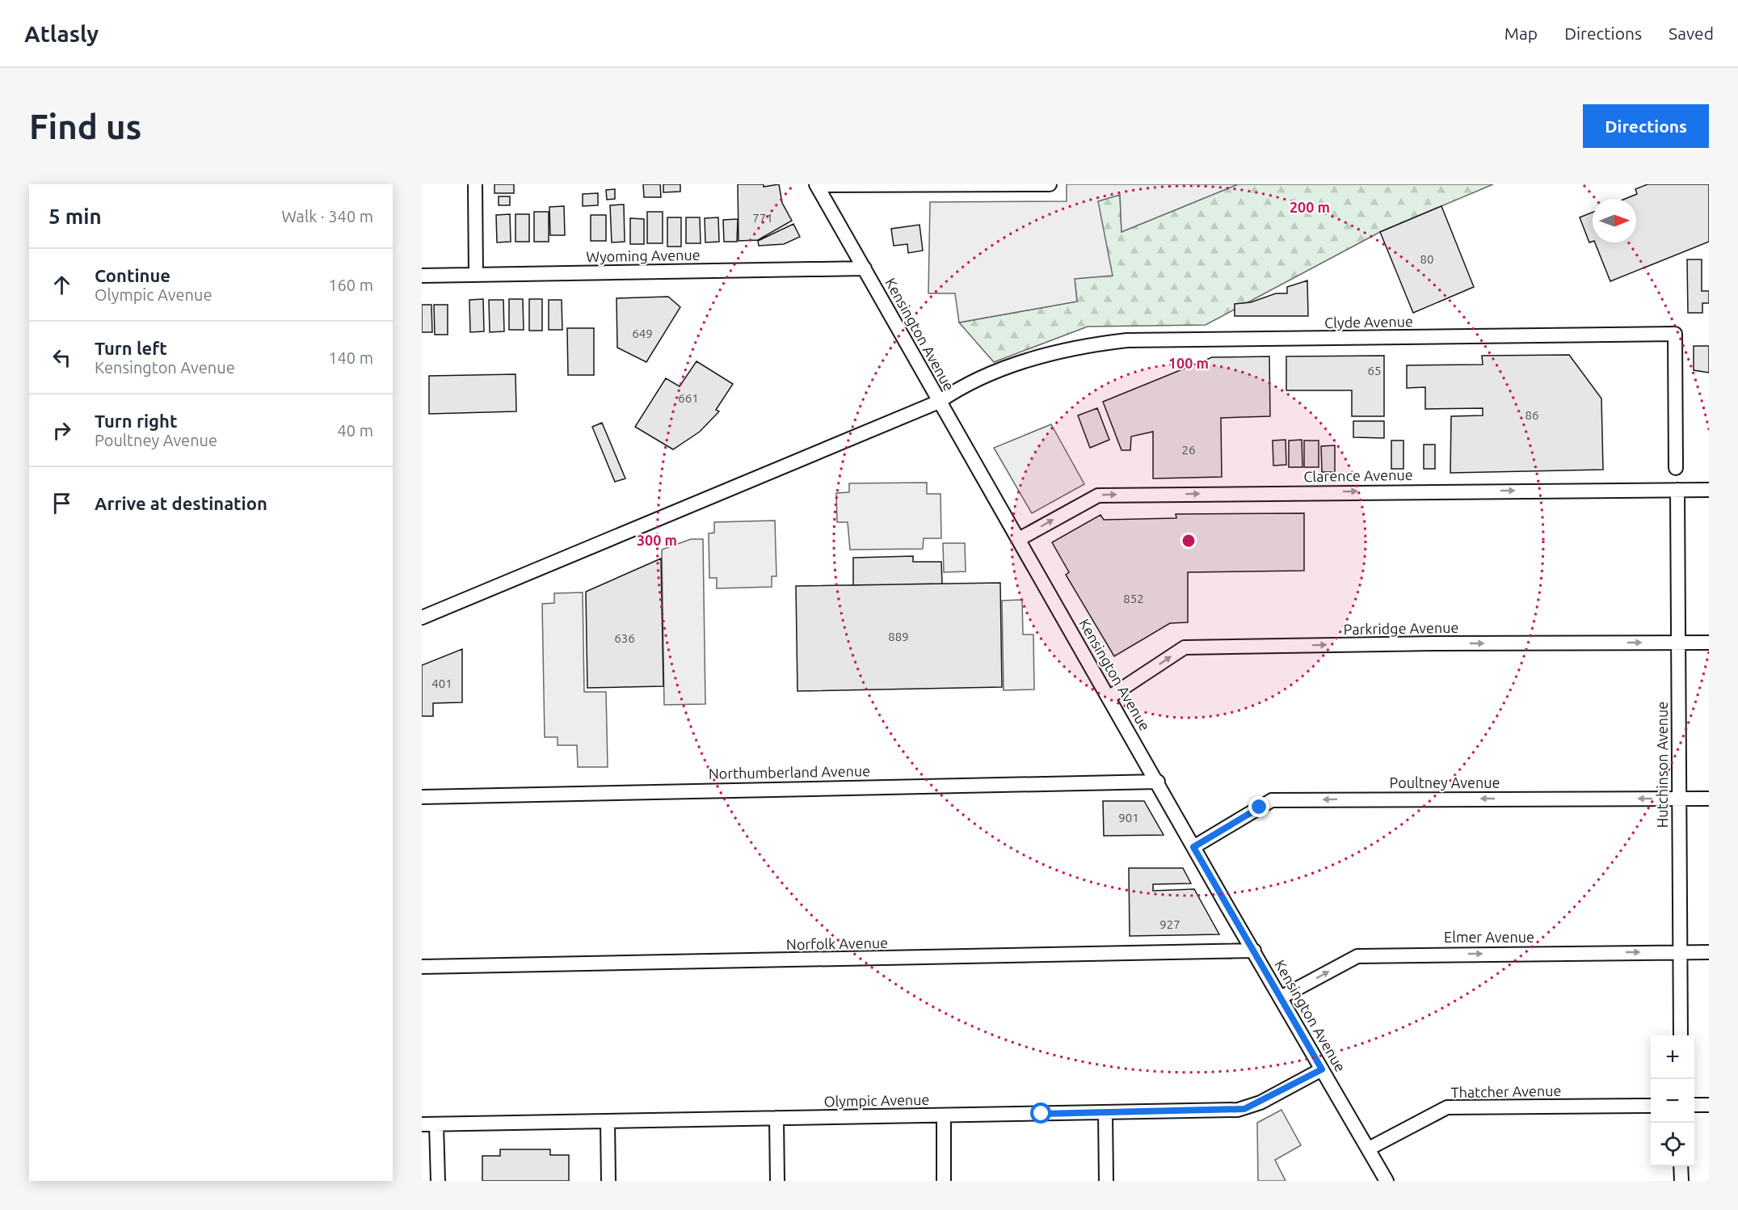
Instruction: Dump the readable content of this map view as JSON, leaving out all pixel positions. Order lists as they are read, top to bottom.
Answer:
{
  "streets": {
    "street": [
      "Wyoming Avenue",
      "Clyde Avenue",
      "Kensington Avenue",
      "Clarence Avenue",
      "Parkridge Avenue",
      "Hutchinson Avenue",
      "Northumberland Avenue",
      "Poultney Avenue",
      "Elmer Avenue",
      "Norfolk Avenue",
      "Thatcher Avenue",
      "Olympic Avenue"
    ]
  },
  "crossings": [
    ["Wyoming Avenue", "Kensington Avenue"],
    ["Clyde Avenue", "Kensington Avenue"],
    ["Kensington Avenue", "Clarence Avenue"],
    ["Kensington Avenue", "Parkridge Avenue"],
    ["Kensington Avenue", "Northumberland Avenue"],
    ["Kensington Avenue", "Poultney Avenue"],
    ["Kensington Avenue", "Elmer Avenue"],
    ["Kensington Avenue", "Norfolk Avenue"],
    ["Kensington Avenue", "Thatcher Avenue"],
    ["Kensington Avenue", "Olympic Avenue"],
    ["Clarence Avenue", "Hutchinson Avenue"],
    ["Parkridge Avenue", "Hutchinson Avenue"],
    ["Hutchinson Avenue", "Poultney Avenue"],
    ["Hutchinson Avenue", "Elmer Avenue"]
  ],
  "one_way": [
    "Clarence Avenue",
    "Parkridge Avenue",
    "Poultney Avenue",
    "Elmer Avenue"
  ],
  "house_numbers": [
    "771",
    "80",
    "649",
    "65",
    "661",
    "86",
    "26",
    "852",
    "889",
    "636",
    "401",
    "901",
    "927"
  ],
  "north": "right",
  "page": {
    "header": "Atlasly",
    "nav": ["Map", "Directions", "Saved"],
    "buttons": "Directions",
    "title": "Find us",
    "heading": ["5 min", "Walk · 340 m"],
    "list": [
      ["Continue", "Olympic Avenue", "160 m"],
      ["Turn left", "Kensington Avenue", "140 m"],
      ["Turn right", "Poultney Avenue", "40 m"],
      "Arrive at destination"
    ],
    "map_buttons": ["+", "−"]
  },
  "rings": ["200 m", "100 m", "300 m"]
}
